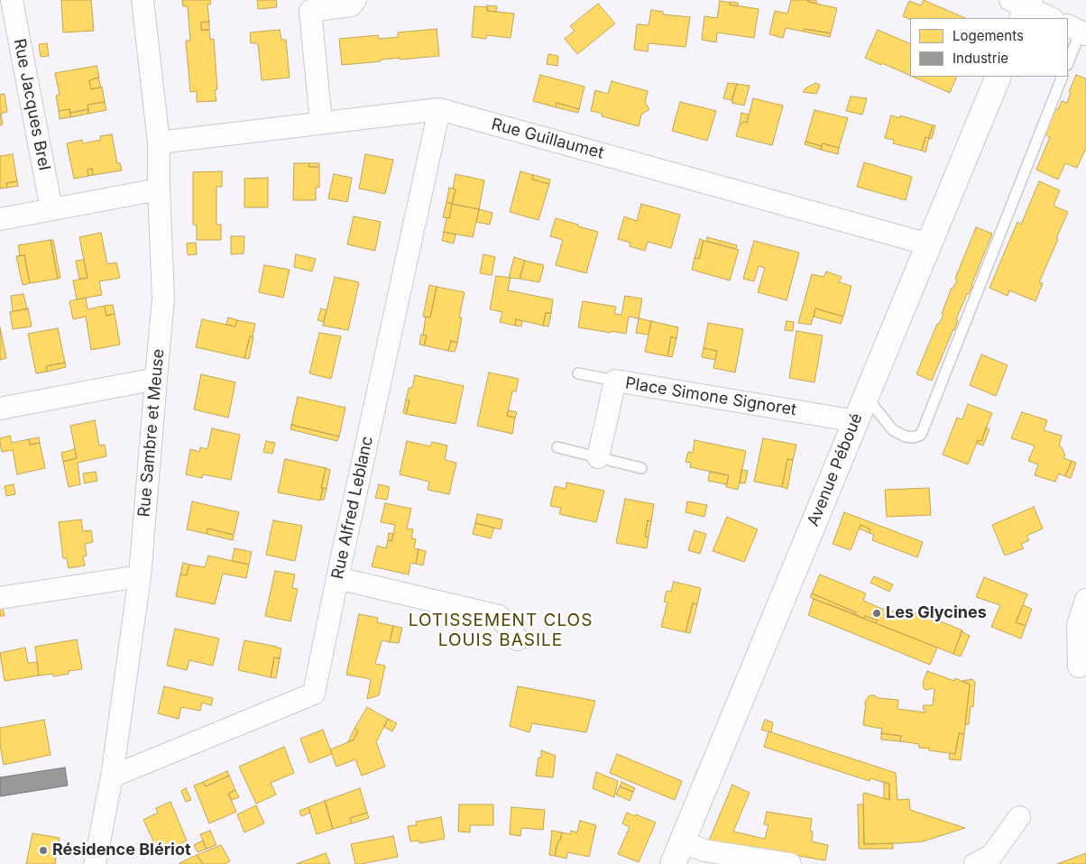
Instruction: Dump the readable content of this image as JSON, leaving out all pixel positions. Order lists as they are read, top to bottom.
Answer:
{
  "streets": {
    "street": [
      "Rue Jacques Brel",
      "Rue Guillaumet",
      "Place Simone Signoret",
      "Rue Sambre et Meuse",
      "Avenue Péboué",
      "Rue Alfred Leblanc"
    ]
  },
  "crossings": [
    ["Rue Guillaumet", "Rue Sambre et Meuse"],
    ["Rue Guillaumet", "Avenue Péboué"],
    ["Rue Guillaumet", "Rue Alfred Leblanc"],
    ["Place Simone Signoret", "Avenue Péboué"],
    ["Rue Sambre et Meuse", "Rue Alfred Leblanc"]
  ],
  "districts": ["LOTISSEMENT CLOS LOUIS BASILE"],
  "places": ["Les Glycines", "Résidence Blériot"],
  "legend": ["Logements", "Industrie"]
}
